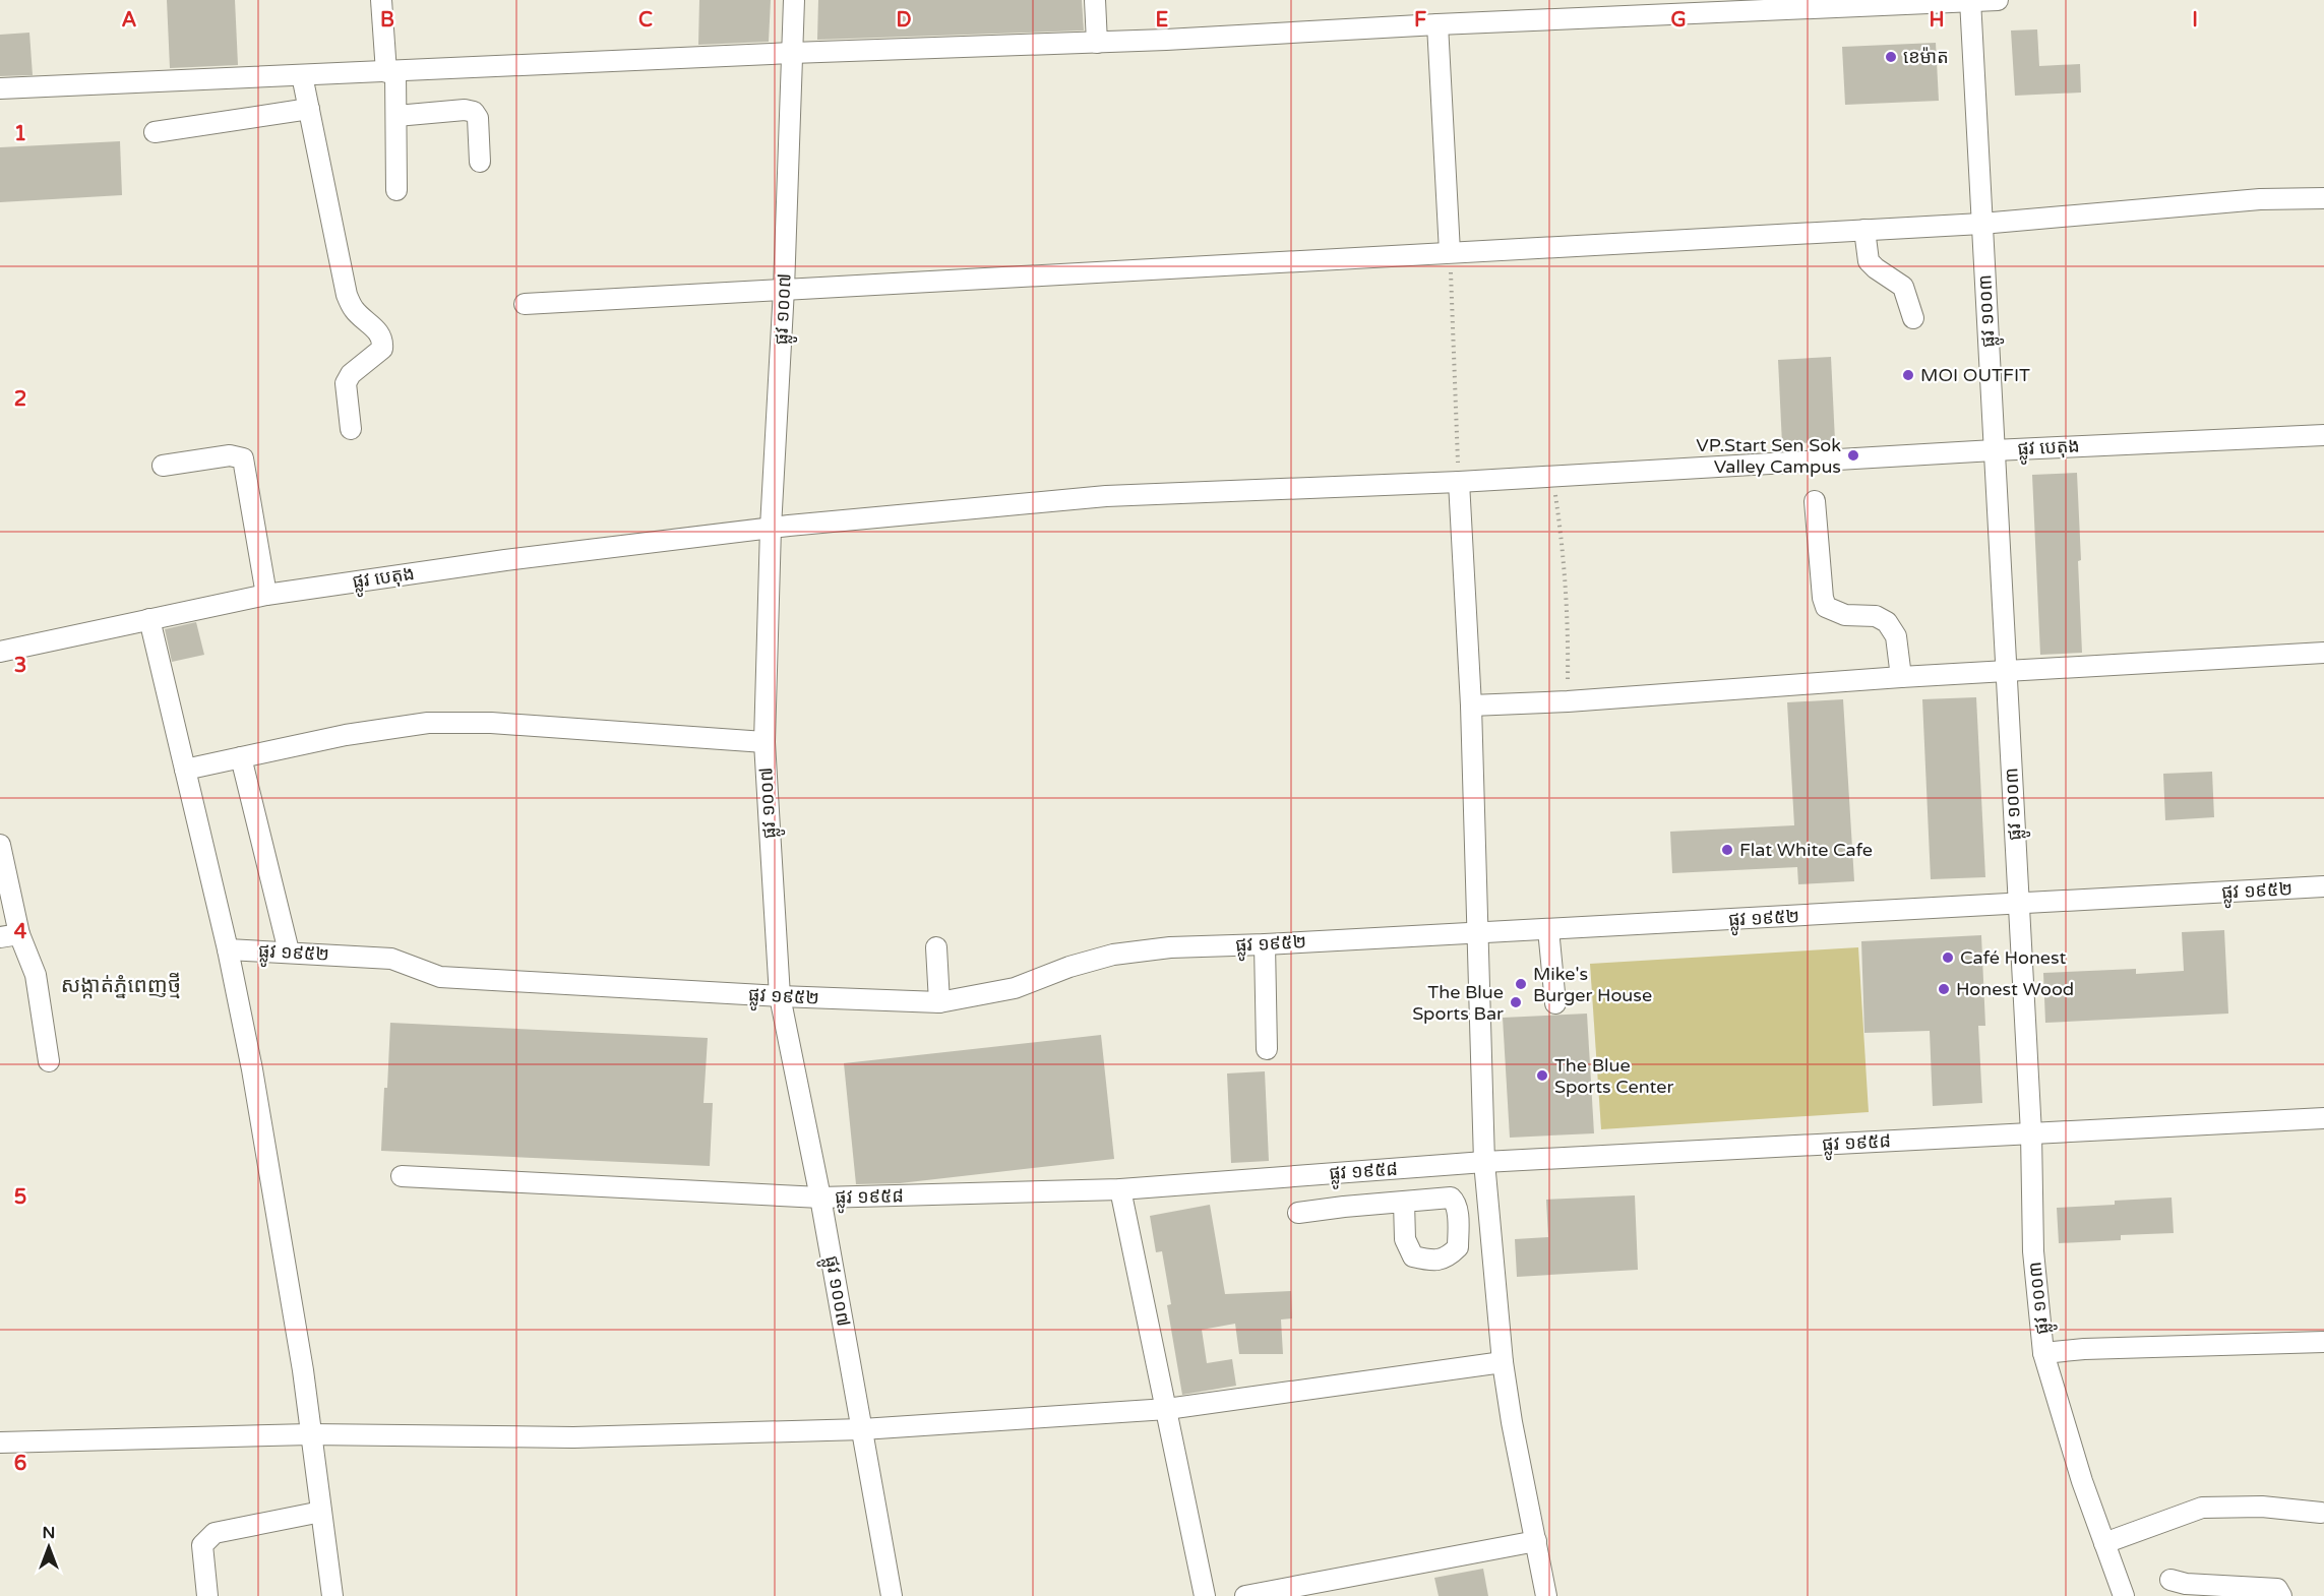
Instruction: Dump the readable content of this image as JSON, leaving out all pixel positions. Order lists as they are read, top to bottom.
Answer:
{
  "streets": {
    "street": [
      "ផ្លូវ ១០០៧",
      "ផ្លូវ ១០០៣",
      "ផ្លូវ បេតុង",
      "ផ្លូវ ១៩៥២",
      "ផ្លូវ ១៩៥៨"
    ]
  },
  "crossings": [
    ["ផ្លូវ ១០០៧", "ផ្លូវ បេតុង"],
    ["ផ្លូវ ១០០៧", "ផ្លូវ ១៩៥២"],
    ["ផ្លូវ ១០០៧", "ផ្លូវ ១៩៥៨"],
    ["ផ្លូវ ១០០៣", "ផ្លូវ បេតុង"],
    ["ផ្លូវ ១០០៣", "ផ្លូវ ១៩៥២"],
    ["ផ្លូវ ១០០៣", "ផ្លូវ ១៩៥៨"]
  ],
  "districts": ["សង្កាត់ភ្នំពេញថ្មី"],
  "places": [
    "ខេម៉ាត",
    "MOI OUTFIT",
    "VP.Start Sen Sok Valley Campus",
    "Flat White Cafe",
    "Café Honest",
    "Mike's Burger House",
    "Honest Wood",
    "The Blue Sports Bar",
    "The Blue Sports Center"
  ],
  "north": "top",
  "grid": {
    "columns": [
      "A",
      "B",
      "C",
      "D",
      "E",
      "F",
      "G",
      "H",
      "I"
    ],
    "rows": [
      "1",
      "2",
      "3",
      "4",
      "5",
      "6"
    ]
  }
}
